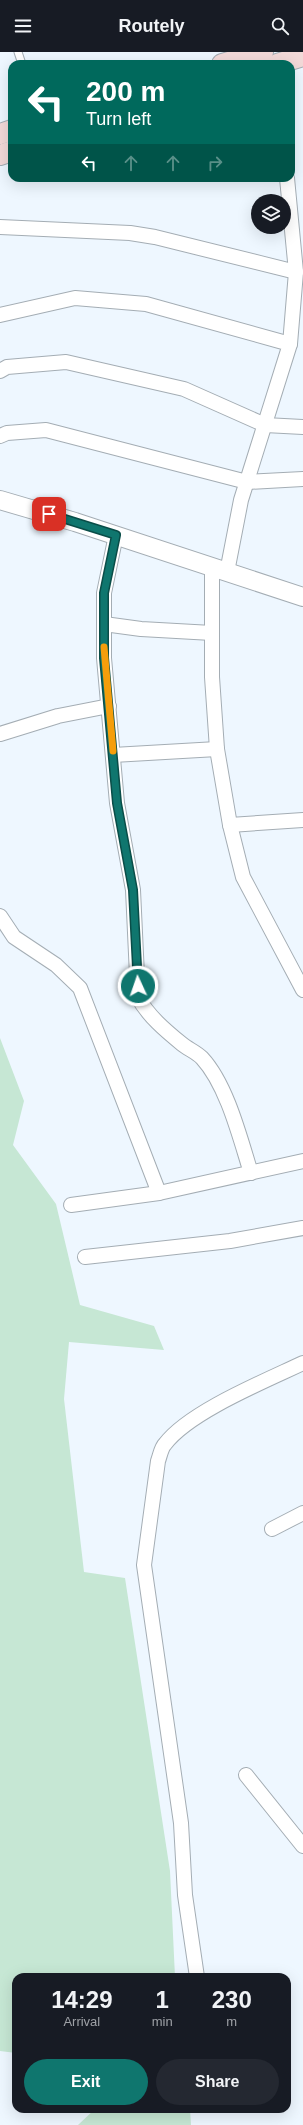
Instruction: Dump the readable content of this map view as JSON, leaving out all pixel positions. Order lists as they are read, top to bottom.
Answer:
{
  "page": {
    "header": "Routely",
    "turn": ["200 m", "Turn left"],
    "eta": [
      "14:29",
      "Arrival",
      "1",
      "min",
      "230",
      "m"
    ],
    "buttons": ["Exit", "Share"]
  }
}
